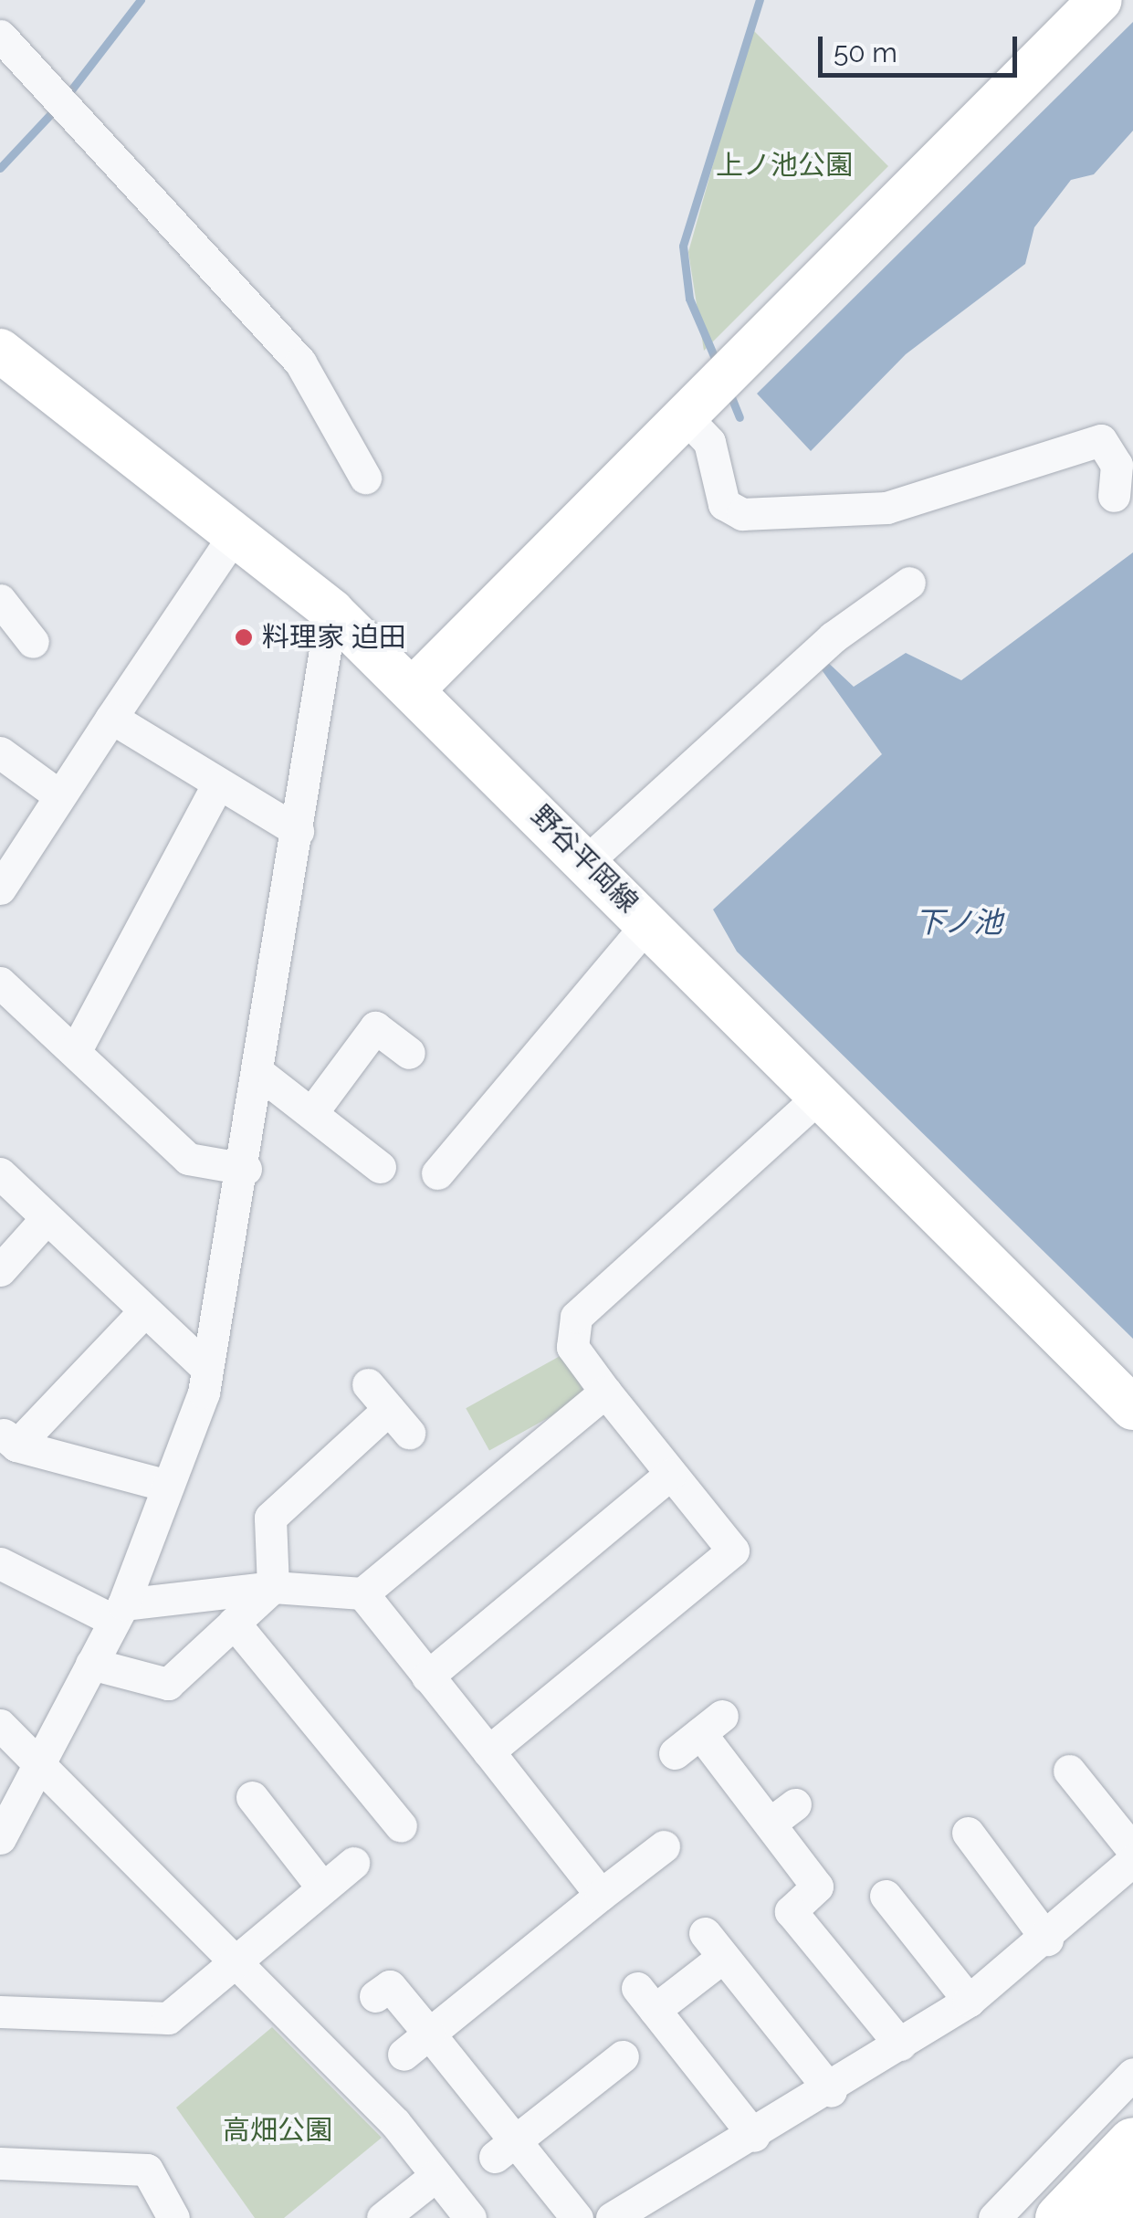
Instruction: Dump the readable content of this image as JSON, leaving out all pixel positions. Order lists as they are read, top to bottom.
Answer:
{
  "streets": {
    "main road": ["野谷平岡線"]
  },
  "water": ["下ノ池"],
  "parks": ["上ノ池公園", "高畑公園"],
  "places": ["料理家 迫田"],
  "scale_bar": "50 m"
}
